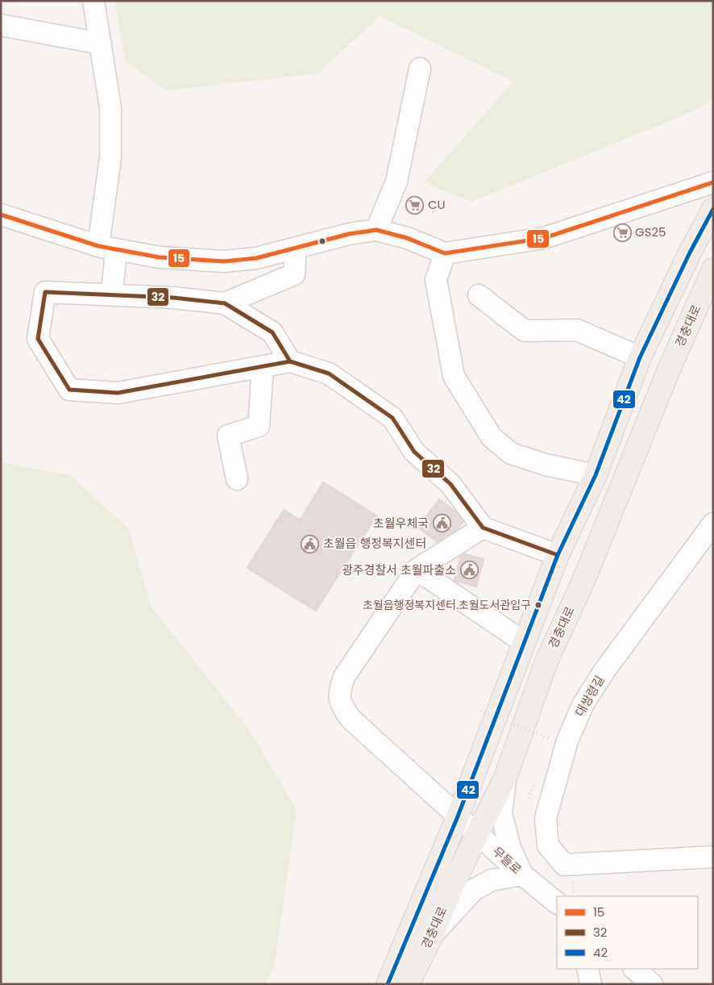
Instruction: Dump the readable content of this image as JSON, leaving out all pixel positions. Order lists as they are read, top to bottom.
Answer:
{
  "streets": {
    "main road": ["경충대로"],
    "street": ["대쌍령길", "무들로"]
  },
  "crossings": [
    ["경충대로", "무들로"]
  ],
  "places": {
    "supermarket": ["CU", "GS25"],
    "public building": ["초월우체국", "초월읍 행정복지센터", "광주경찰서 초월파출소"],
    "other": ["초월읍행정복지센터.초월도서관입구"]
  },
  "lines": ["transit line 15", "transit line 42", "transit line 32"],
  "legend": ["15", "32", "42"]
}
